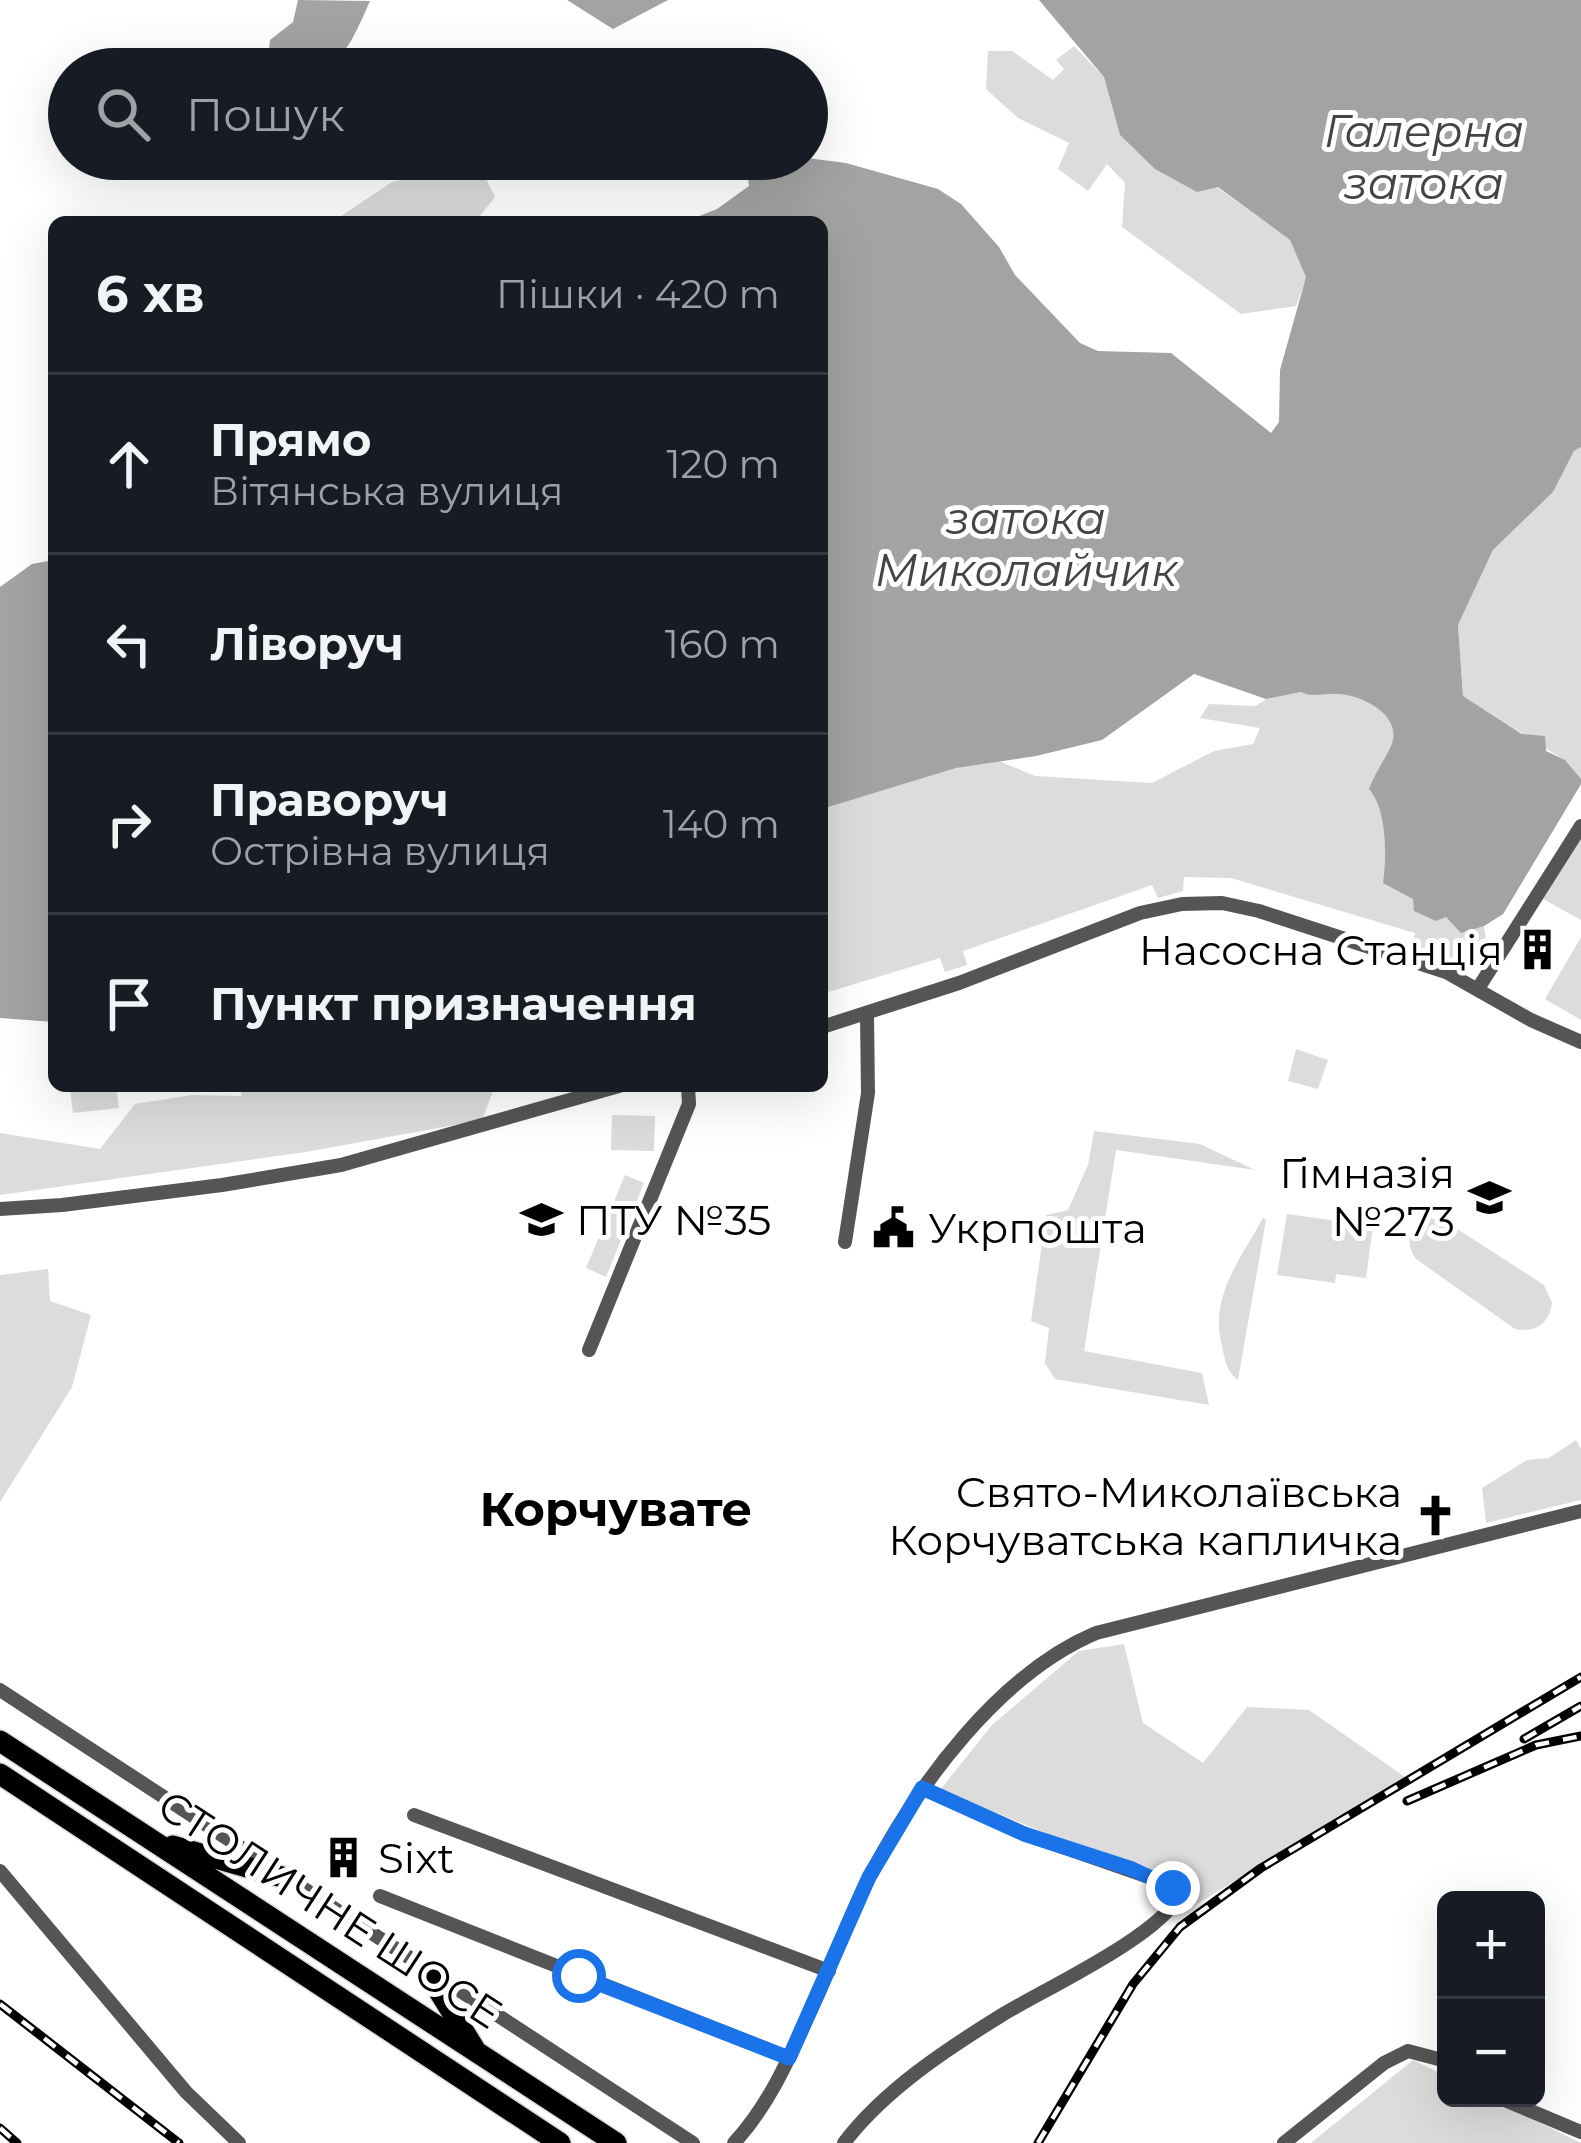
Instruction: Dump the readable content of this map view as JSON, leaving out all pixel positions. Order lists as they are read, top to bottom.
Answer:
{
  "streets": {
    "highway": ["СТОЛИЧНЕ ШОСЕ"]
  },
  "districts": ["Корчувате"],
  "water": ["Галерна затока", "затока Миколайчик"],
  "places": {
    "building": ["Насосна Станція", "Sixt"],
    "school or university": ["Гімназія №273", "ПТУ №35"],
    "public building": ["Укрпошта"],
    "church": ["Свято-Миколаївська Корчуватська капличка"]
  },
  "page": {
    "search": "Пошук",
    "heading": ["6 хв", "Пішки · 420 m"],
    "list": [
      ["Прямо", "Вітянська вулиця", "120 m"],
      ["Ліворуч", "160 m"],
      ["Праворуч", "Острівна вулиця", "140 m"],
      "Пункт призначення"
    ],
    "map_buttons": ["+", "−"]
  }
}
